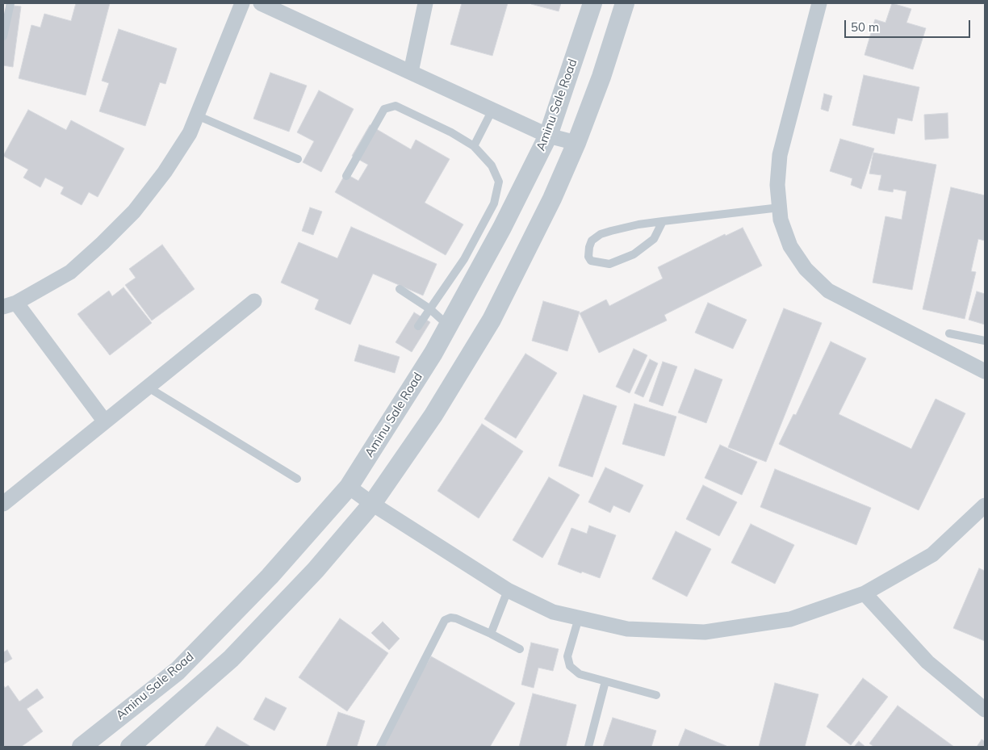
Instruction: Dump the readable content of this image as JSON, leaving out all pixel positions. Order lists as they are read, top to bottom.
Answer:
{
  "streets": {
    "street": ["Aminu Sale Road"]
  },
  "scale_bar": "50 m"
}
